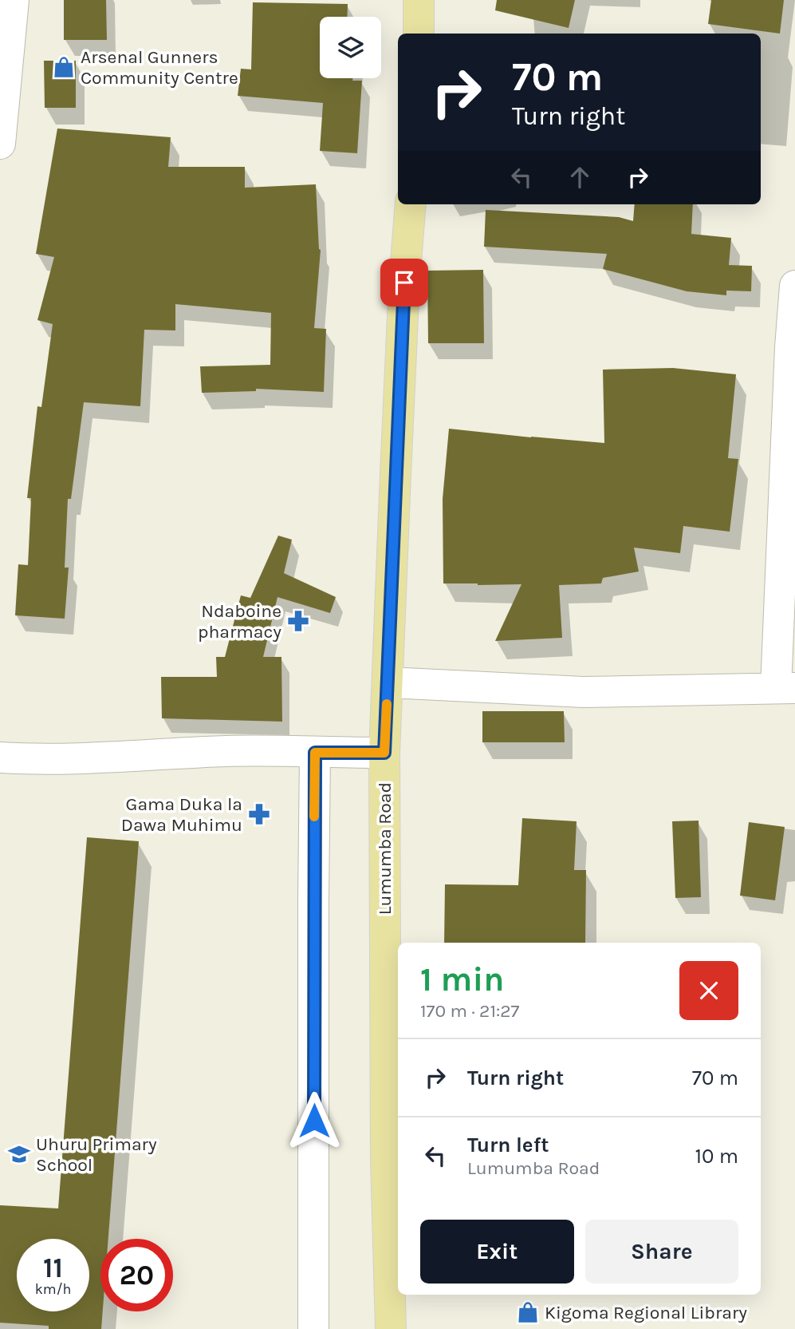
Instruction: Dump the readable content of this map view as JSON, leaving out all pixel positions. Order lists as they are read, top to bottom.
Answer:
{
  "streets": {
    "main road": ["Lumumba Road"]
  },
  "places": {
    "shop": ["Arsenal Gunners Community Centre", "Kigoma Regional Library"],
    "pharmacy": ["Ndaboine pharmacy", "Gama Duka la Dawa Muhimu"],
    "school or university": ["Uhuru Primary School"]
  },
  "page": {
    "turn": ["70 m", "Turn right"],
    "heading": ["1 min", "170 m · 21:27"],
    "list": [
      {
        "name": "Turn right",
        "value": "70 m"
      },
      {
        "name": "Turn left",
        "note": "Lumumba Road",
        "value": "10 m"
      }
    ],
    "buttons": ["Exit", "Share"],
    "speed": "11 km/h",
    "limit": "20"
  }
}
